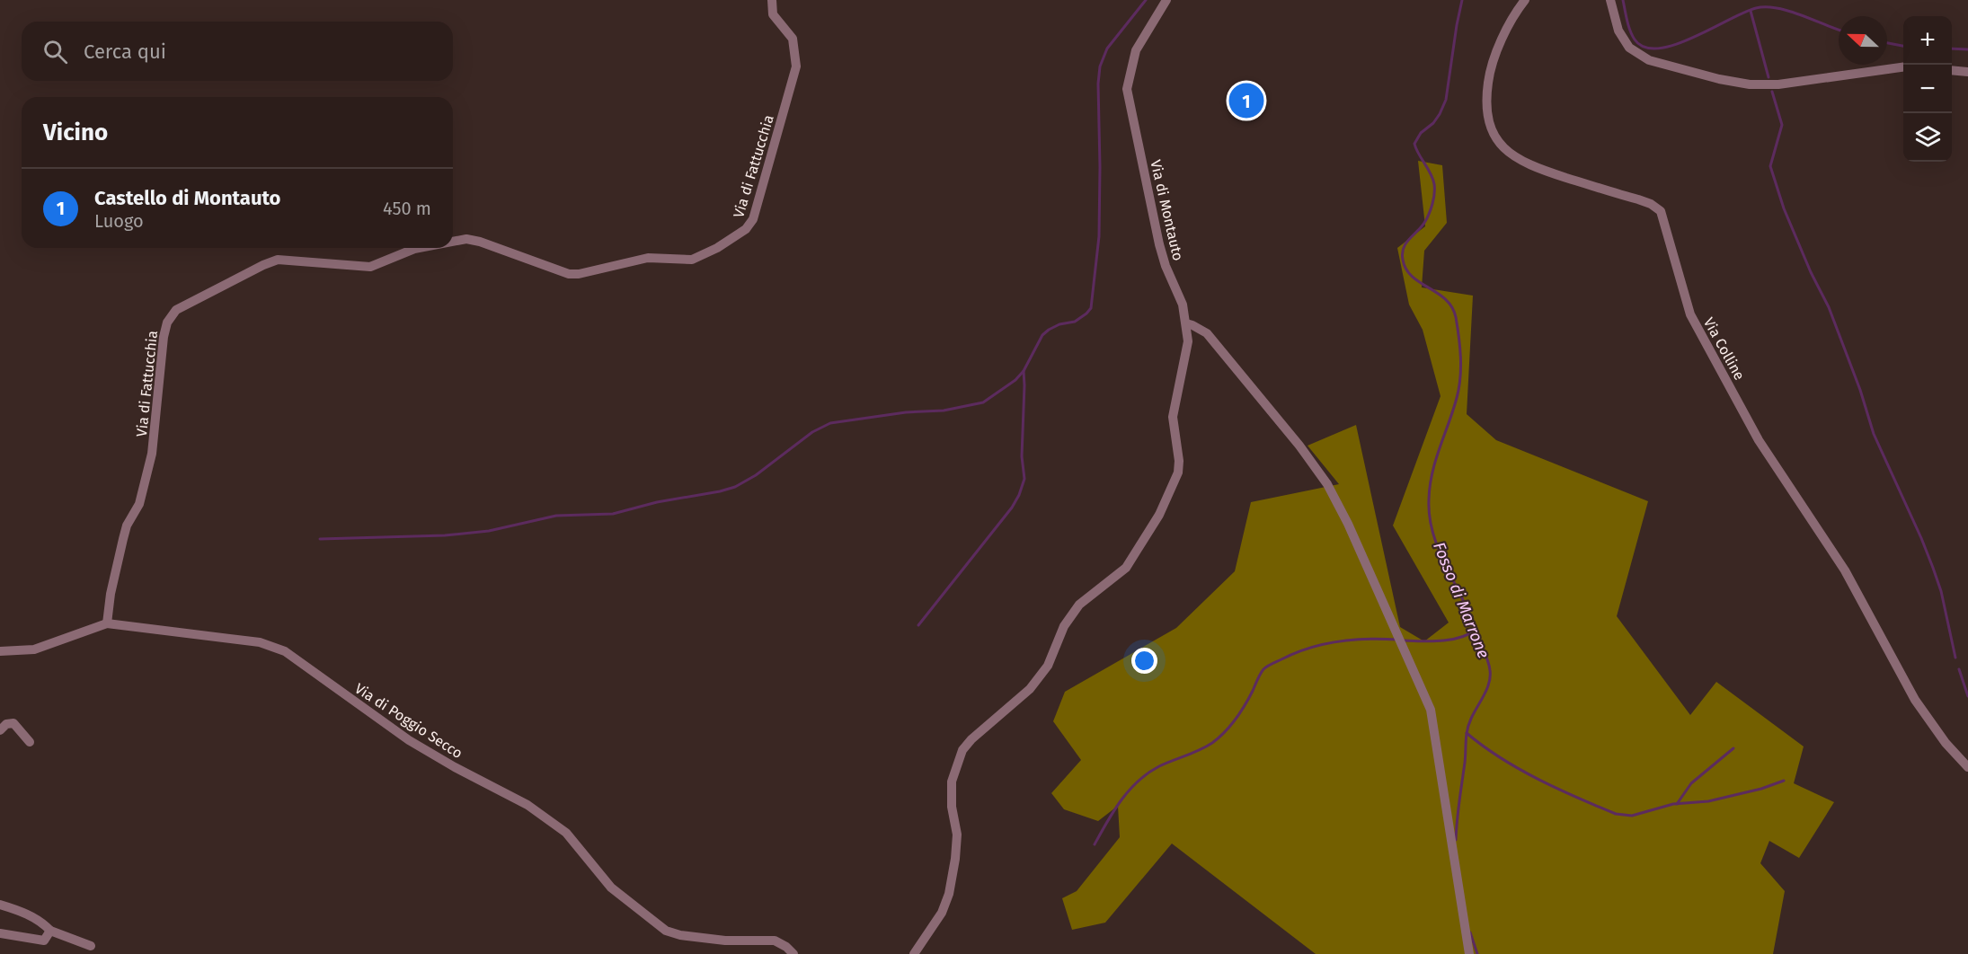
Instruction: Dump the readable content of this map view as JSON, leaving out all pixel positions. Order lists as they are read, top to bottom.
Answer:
{
  "streets": {
    "street": [
      "Via di Fattucchia",
      "Via di Montauto",
      "Via Colline",
      "Via di Poggio Secco"
    ]
  },
  "crossings": [
    ["Via di Fattucchia", "Via di Poggio Secco"]
  ],
  "water": ["Fosso di Marrone"],
  "north": "left",
  "page": {
    "map_buttons": ["+", "−"],
    "search": "Cerca qui",
    "pins": "1",
    "heading": "Vicino",
    "list": [
      {
        "mark": "1",
        "name": "Castello di Montauto",
        "note": "Luogo",
        "value": "450 m"
      }
    ]
  }
}
